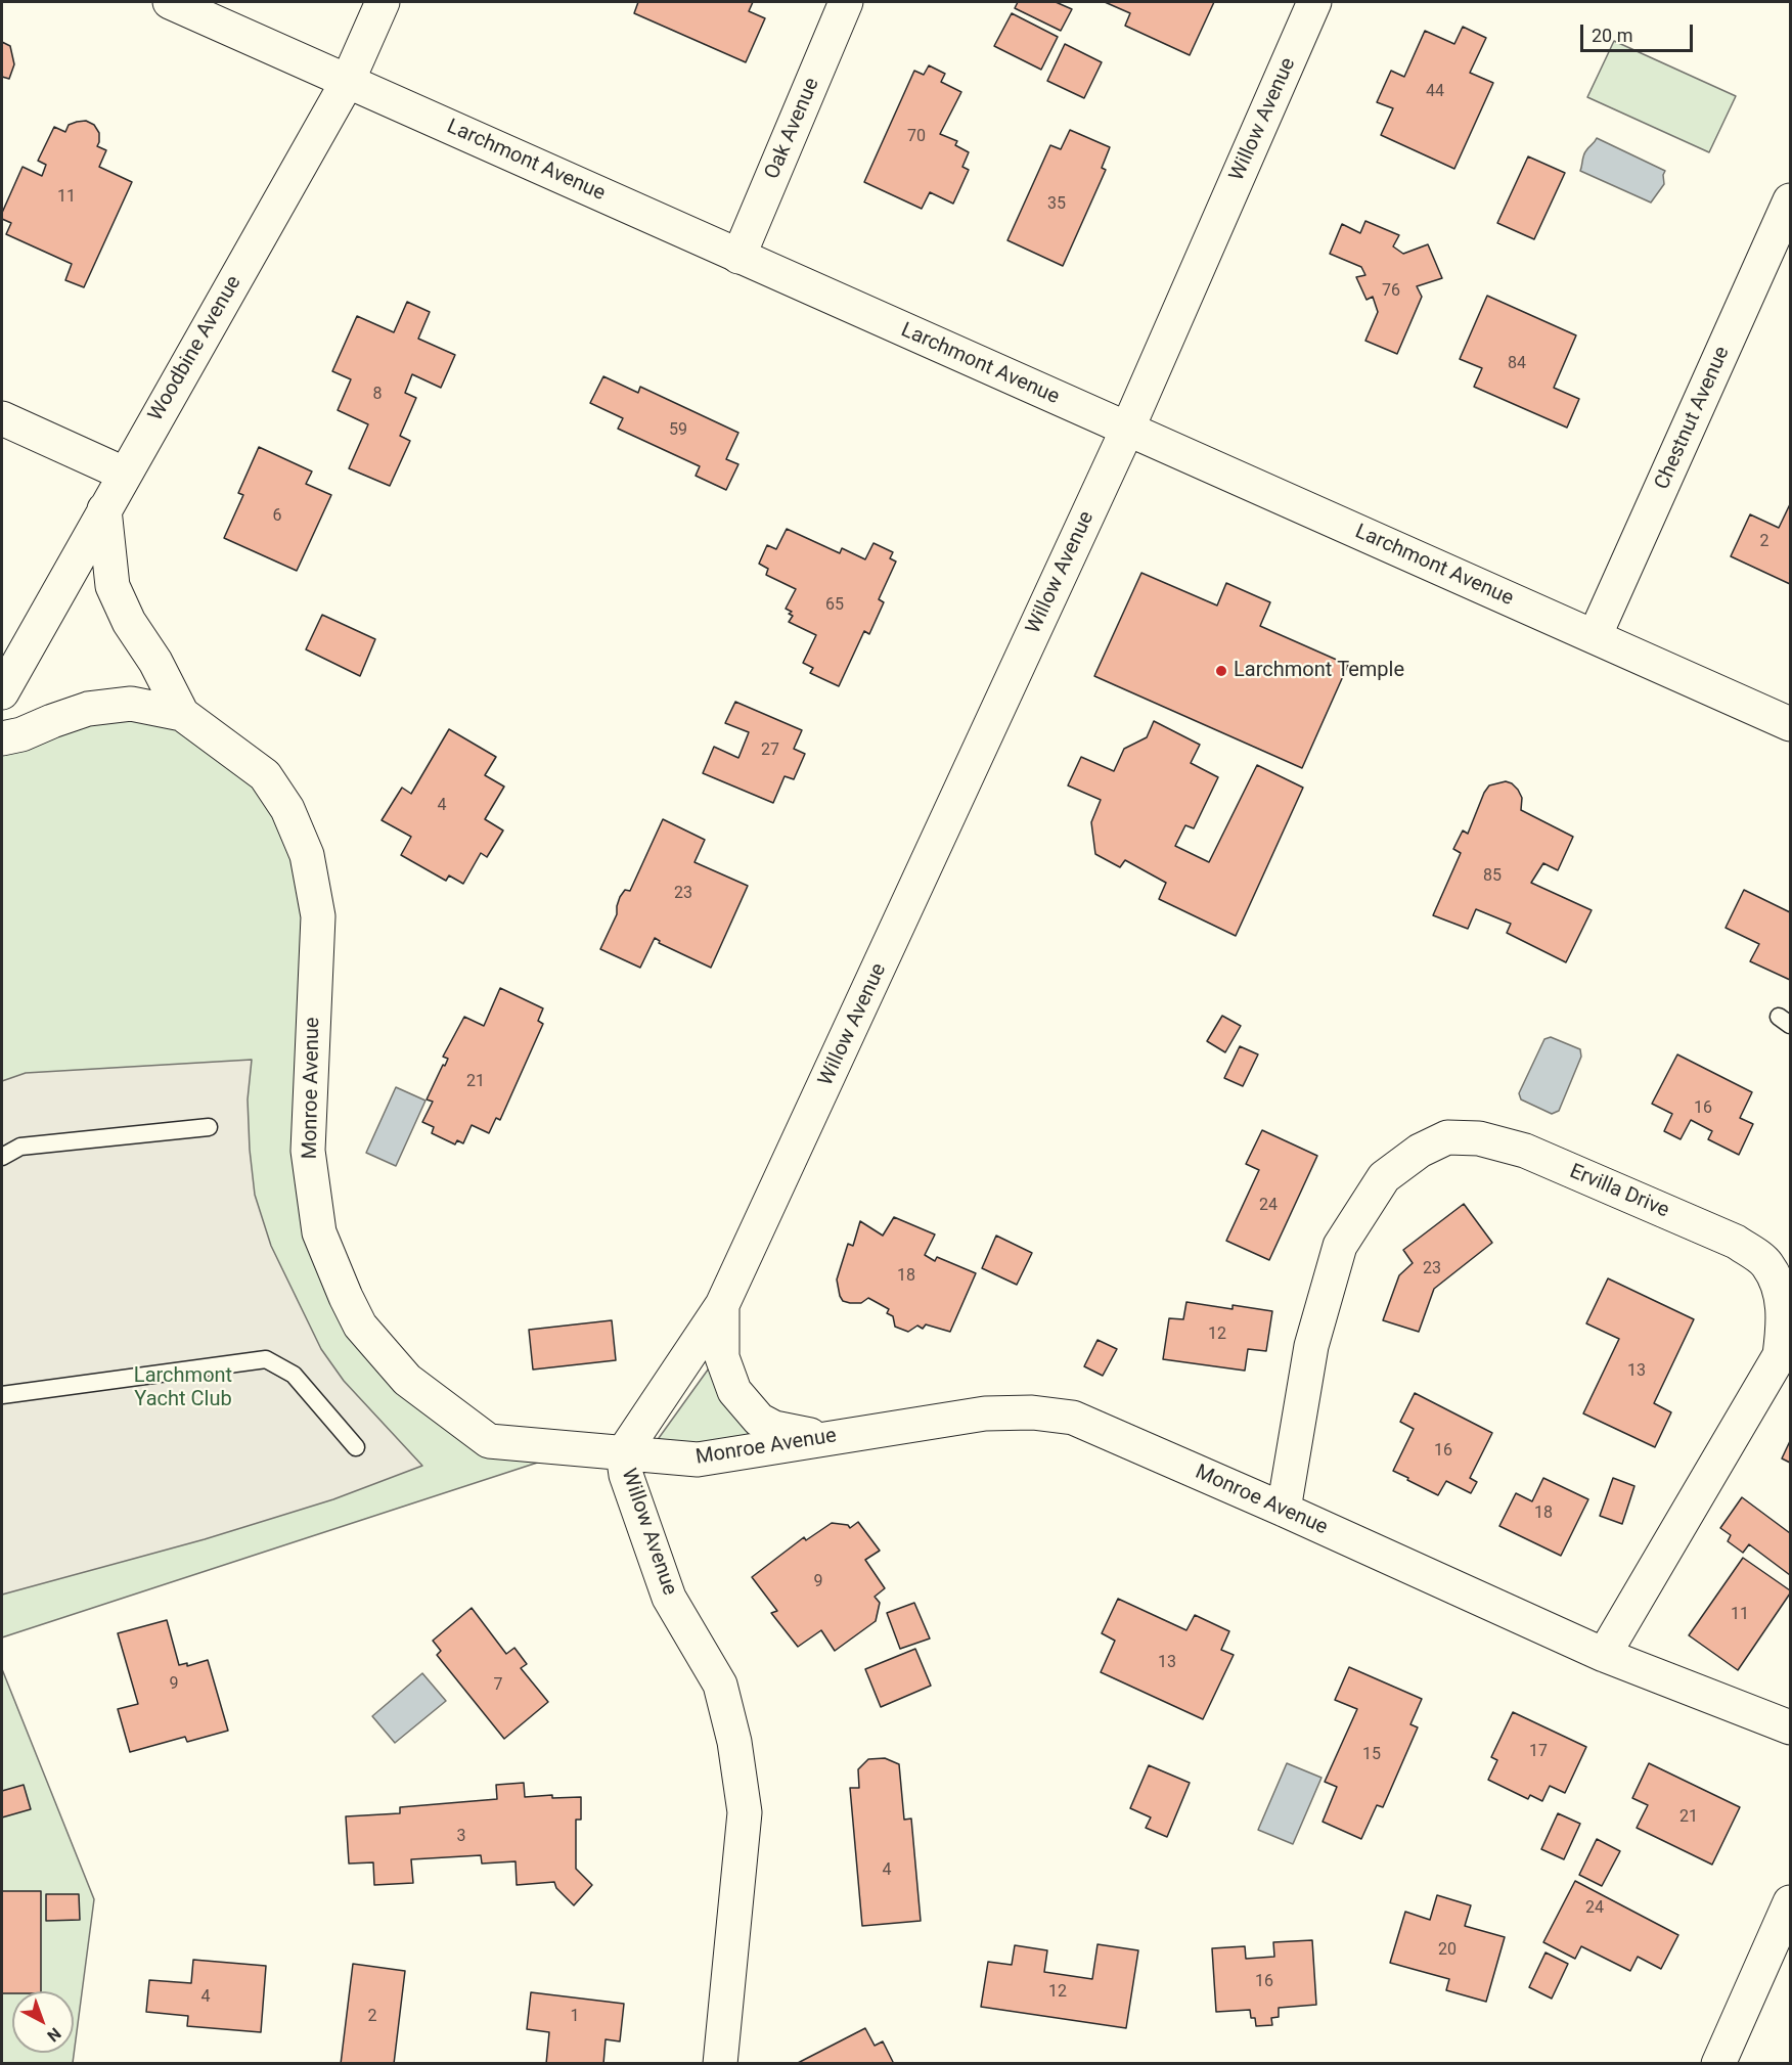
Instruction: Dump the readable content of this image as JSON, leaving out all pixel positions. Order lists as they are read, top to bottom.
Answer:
{
  "streets": {
    "street": [
      "Willow Avenue",
      "Oak Avenue",
      "Larchmont Avenue",
      "Woodbine Avenue",
      "Chestnut Avenue",
      "Monroe Avenue",
      "Ervilla Drive"
    ]
  },
  "crossings": [
    ["Willow Avenue", "Larchmont Avenue"],
    ["Willow Avenue", "Monroe Avenue"],
    ["Oak Avenue", "Larchmont Avenue"],
    ["Larchmont Avenue", "Woodbine Avenue"],
    ["Larchmont Avenue", "Chestnut Avenue"],
    ["Woodbine Avenue", "Monroe Avenue"],
    ["Monroe Avenue", "Ervilla Drive"]
  ],
  "parks": ["Larchmont Yacht Club"],
  "places": ["Larchmont Temple"],
  "house_numbers": [
    "44",
    "70",
    "11",
    "35",
    "76",
    "84",
    "8",
    "59",
    "6",
    "2",
    "65",
    "27",
    "4",
    "85",
    "23",
    "21",
    "16",
    "24",
    "23",
    "18",
    "12",
    "13",
    "16",
    "18",
    "9",
    "11",
    "13",
    "9",
    "7",
    "17",
    "15",
    "21",
    "3",
    "4",
    "24",
    "20",
    "16",
    "12",
    "4",
    "2",
    "1"
  ],
  "scale_bar": "20 m",
  "north": "bottom right"
}
